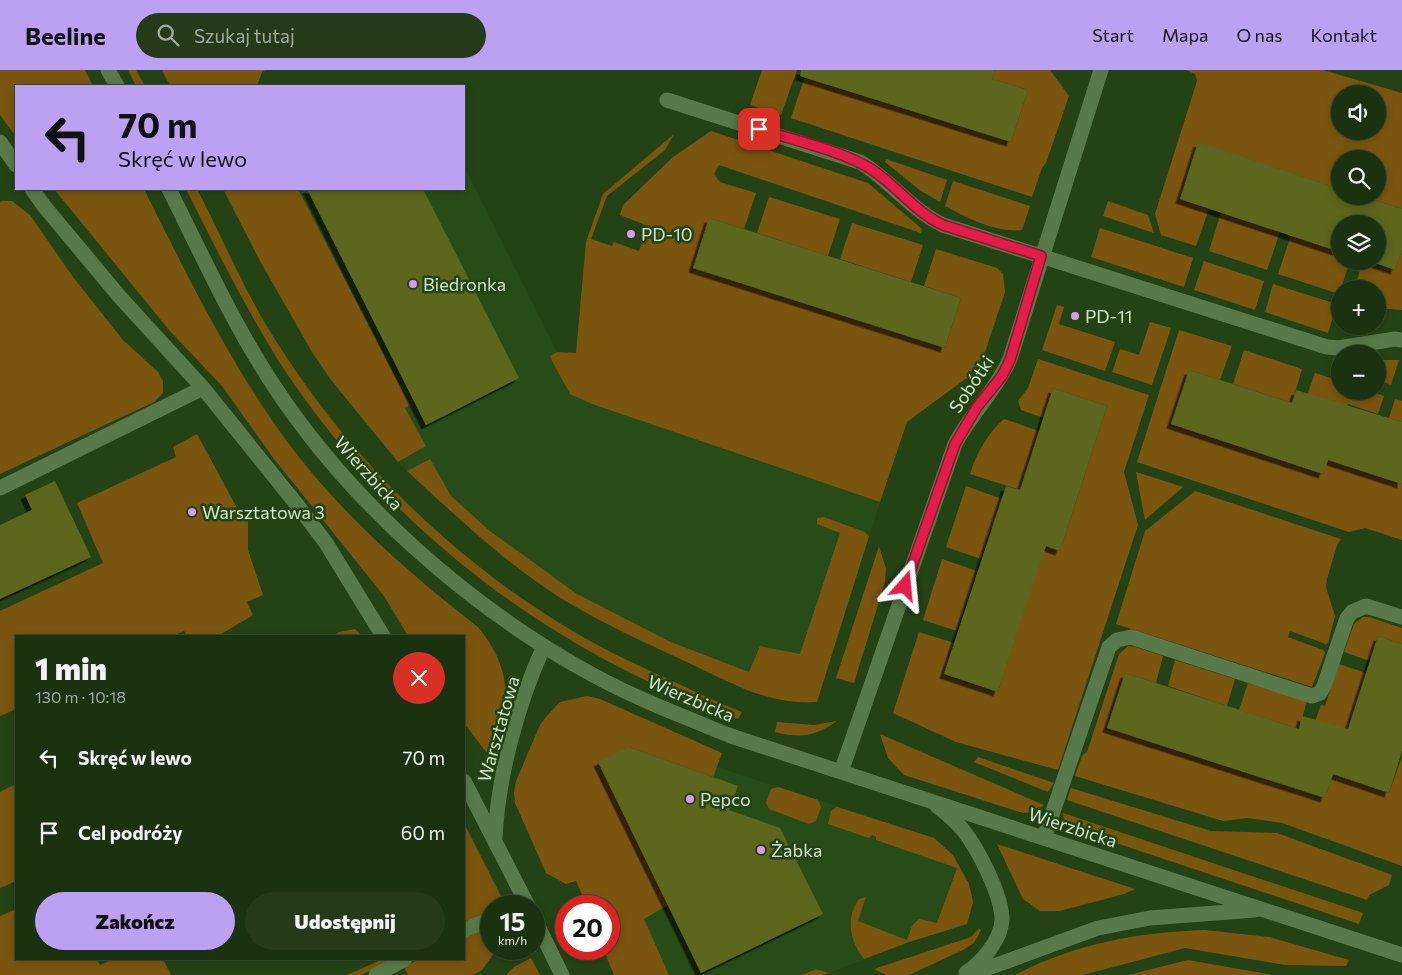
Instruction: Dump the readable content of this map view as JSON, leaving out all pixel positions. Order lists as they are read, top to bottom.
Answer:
{
  "streets": {
    "street": ["Sobótki", "Wierzbicka", "Warsztatowa"]
  },
  "crossings": [
    ["Sobótki", "Wierzbicka"],
    ["Wierzbicka", "Warsztatowa"]
  ],
  "places": [
    "PD-10",
    "Biedronka",
    "PD-11",
    "Warsztatowa 3",
    "Pepco",
    "Żabka"
  ],
  "page": {
    "header": "Beeline",
    "search": "Szukaj tutaj",
    "nav": [
      "Start",
      "Mapa",
      "O nas",
      "Kontakt"
    ],
    "map_buttons": ["+", "−"],
    "turn": ["70 m", "Skręć w lewo"],
    "heading": ["1 min", "130 m · 10:18"],
    "list": [
      {
        "name": "Skręć w lewo",
        "value": "70 m"
      },
      {
        "name": "Cel podróży",
        "value": "60 m"
      }
    ],
    "buttons": ["Zakończ", "Udostępnij"],
    "speed": "15 km/h",
    "limit": "20"
  }
}
